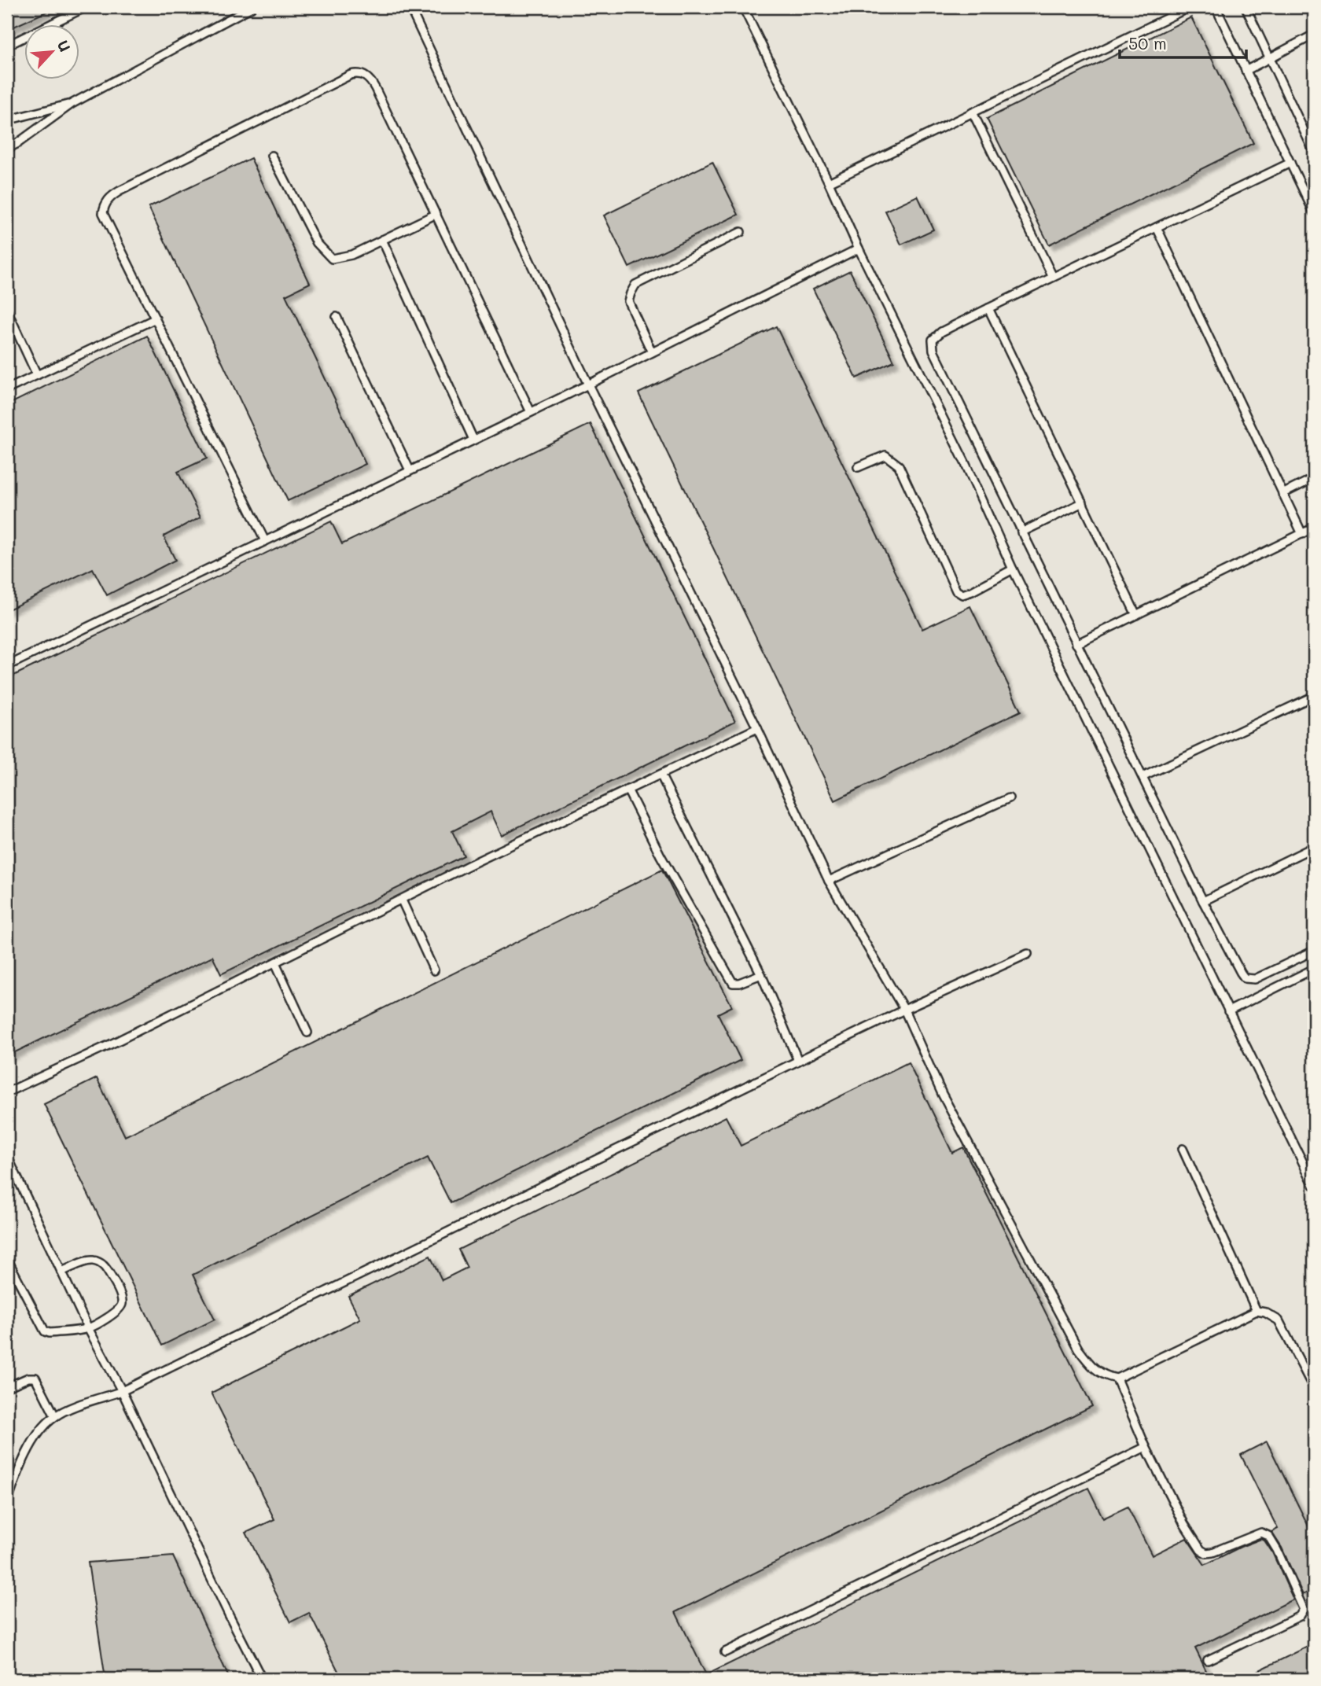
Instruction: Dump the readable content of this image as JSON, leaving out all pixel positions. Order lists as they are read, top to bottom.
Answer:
{
  "scale_bar": "50 m",
  "north": "top right"
}
